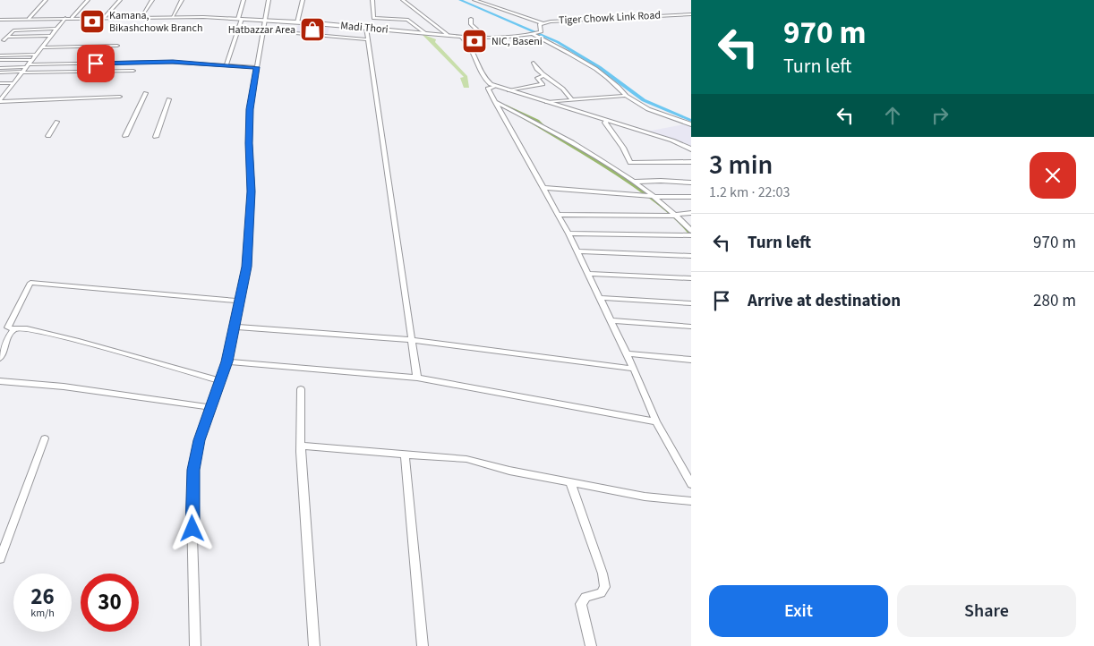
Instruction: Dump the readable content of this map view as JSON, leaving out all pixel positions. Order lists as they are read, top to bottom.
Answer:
{
  "streets": {
    "main road": ["Madi Thori"],
    "street": ["Tiger Chowk Link Road"]
  },
  "places": {
    "bank": ["Kamana, Bikashchowk Branch", "NIC, Baseni"],
    "shop": ["Hatbazzar Area"]
  },
  "page": {
    "turn": ["970 m", "Turn left"],
    "heading": ["3 min", "1.2 km · 22:03"],
    "list": [
      {
        "name": "Turn left",
        "value": "970 m"
      },
      {
        "name": "Arrive at destination",
        "value": "280 m"
      }
    ],
    "speed": "26 km/h",
    "limit": "30",
    "buttons": ["Exit", "Share"]
  }
}
